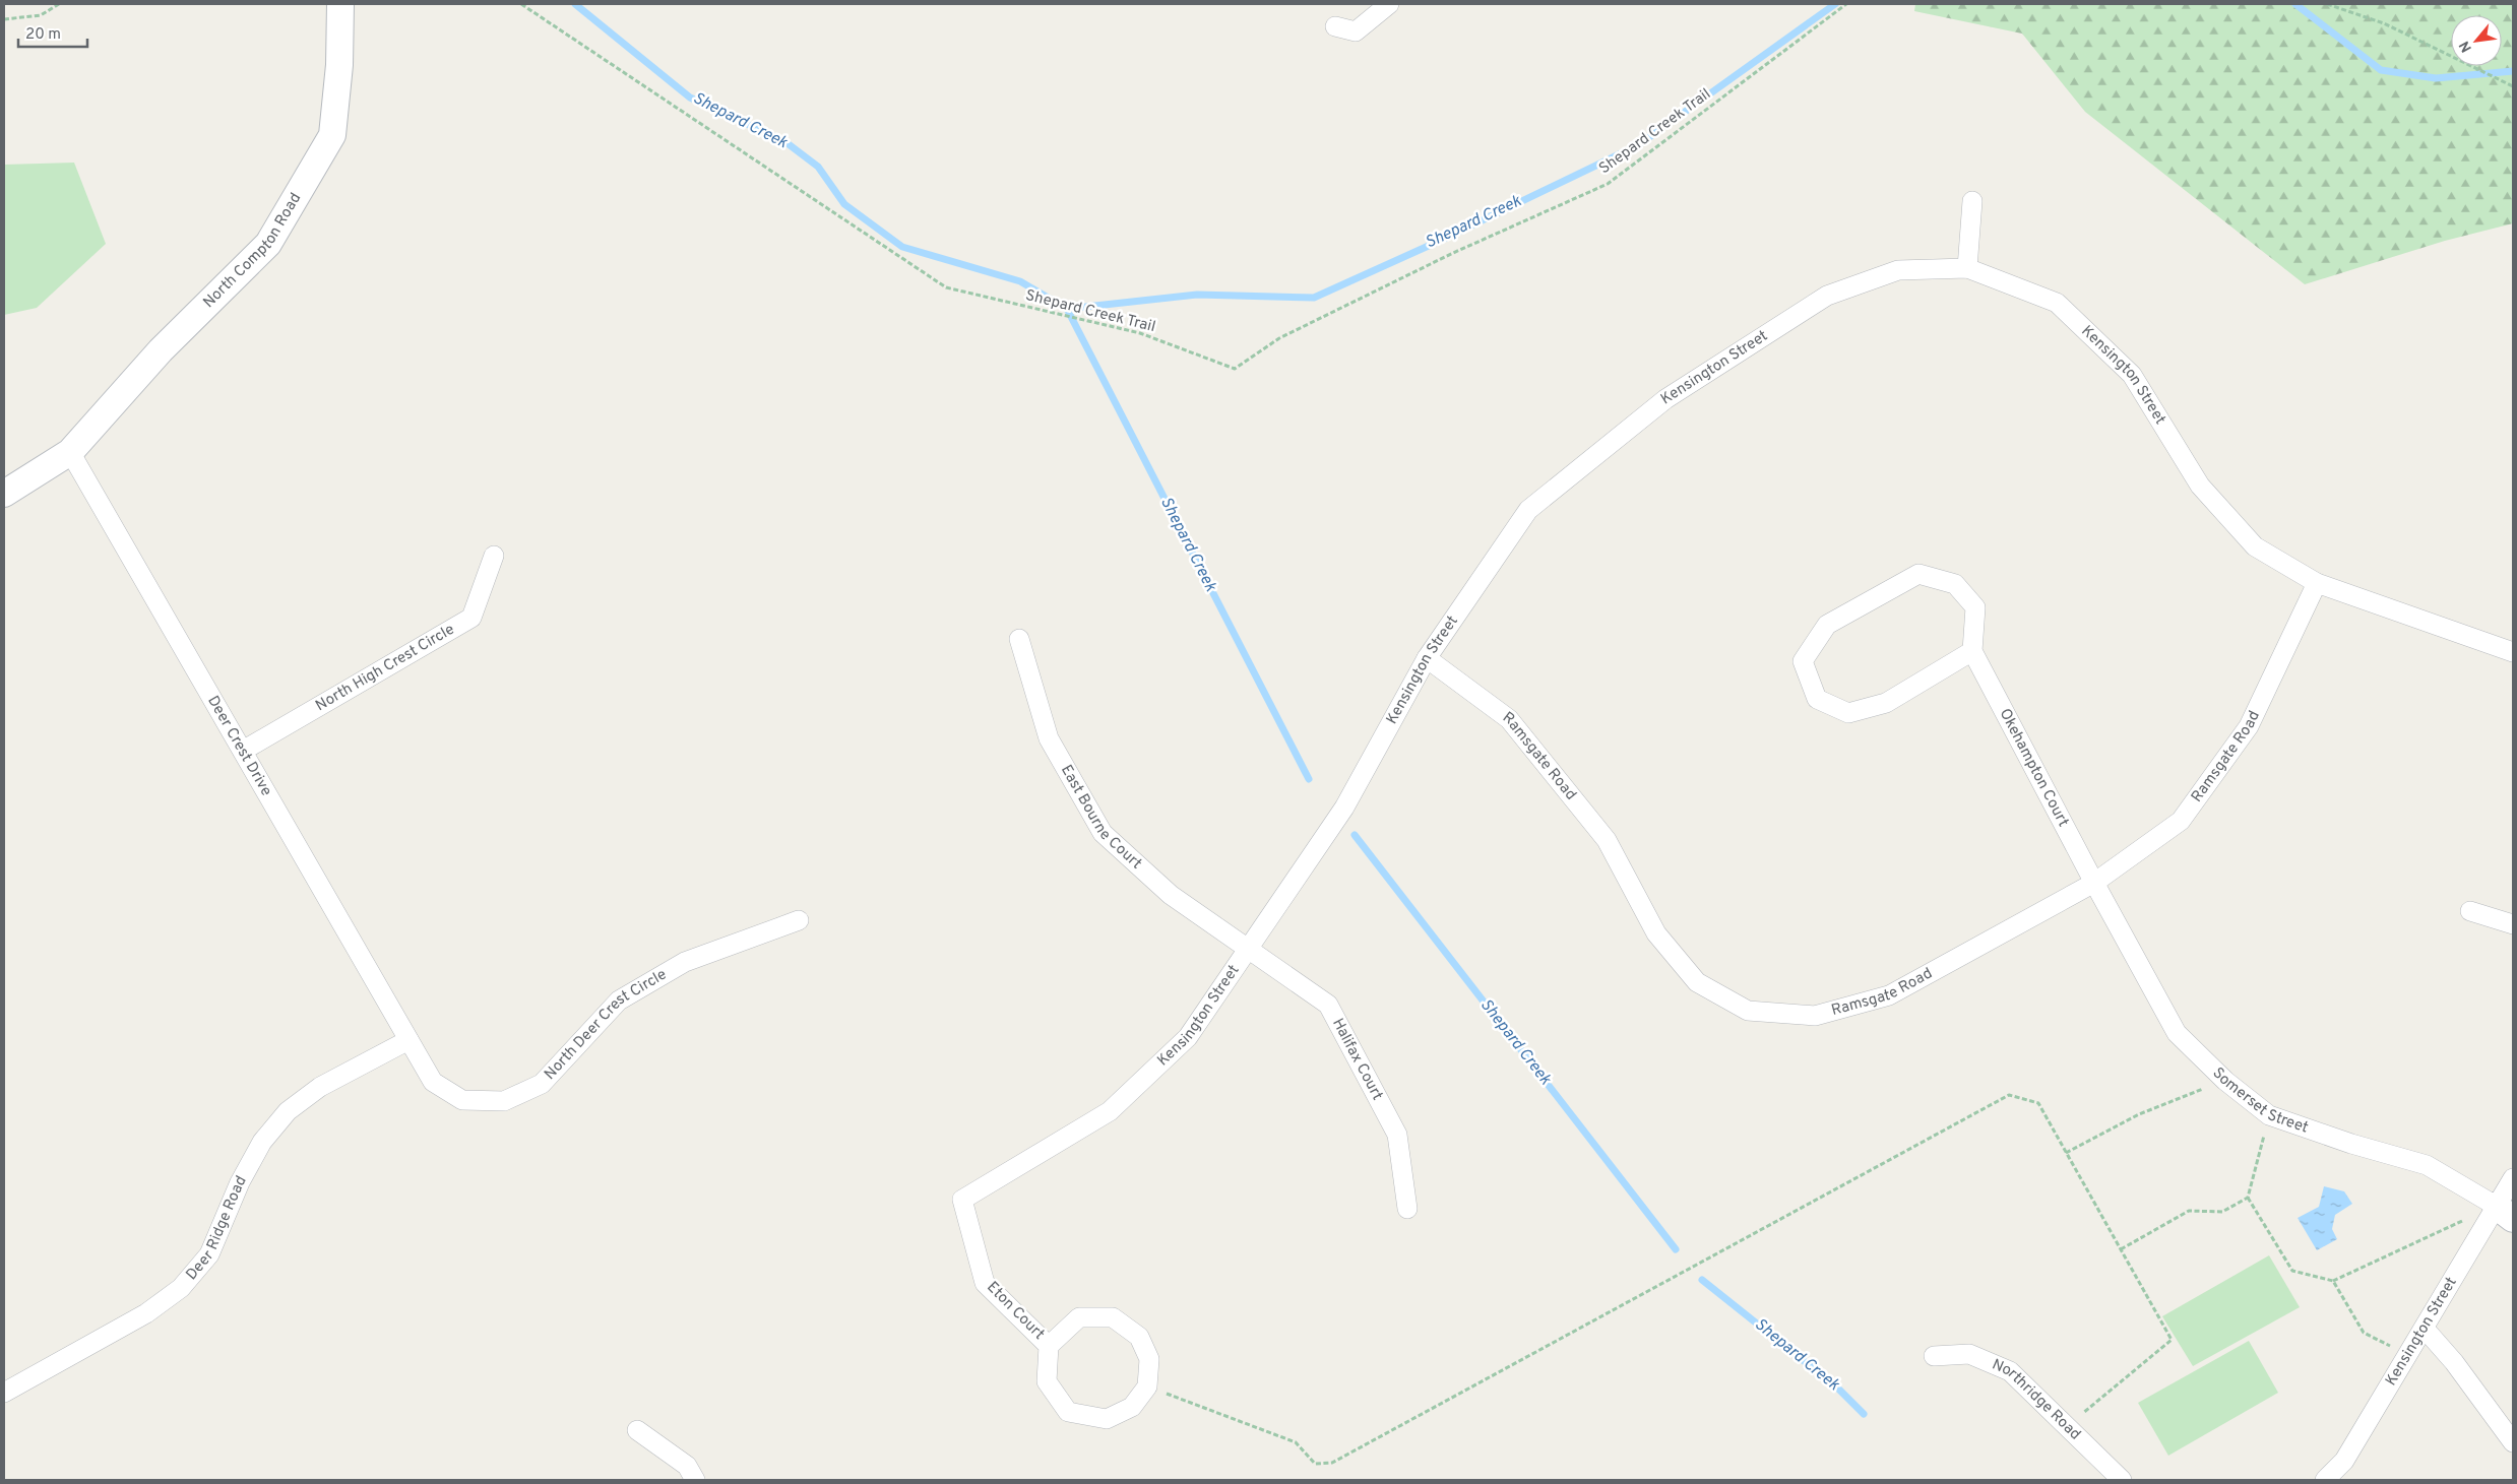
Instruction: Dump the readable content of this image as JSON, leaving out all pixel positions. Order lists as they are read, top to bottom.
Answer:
{
  "streets": {
    "street": [
      "North Compton Road",
      "Kensington Street",
      "North High Crest Circle",
      "Deer Crest Drive",
      "Ramsgate Road",
      "Okehampton Court",
      "East Bourne Court",
      "North Deer Crest Circle",
      "Halifax Court",
      "Somerset Street",
      "Deer Ridge Road",
      "Eton Court",
      "Northridge Road"
    ],
    "path": ["Shepard Creek Trail"]
  },
  "crossings": [
    ["North Compton Road", "Deer Crest Drive"],
    ["Kensington Street", "Ramsgate Road"],
    ["Kensington Street", "East Bourne Court"],
    ["Kensington Street", "Halifax Court"],
    ["Kensington Street", "Somerset Street"],
    ["Kensington Street", "Eton Court"],
    ["North High Crest Circle", "Deer Crest Drive"],
    ["Deer Crest Drive", "North Deer Crest Circle"],
    ["Deer Crest Drive", "Deer Ridge Road"],
    ["Ramsgate Road", "Okehampton Court"],
    ["Ramsgate Road", "Somerset Street"],
    ["Okehampton Court", "Somerset Street"],
    ["East Bourne Court", "Halifax Court"],
    ["North Deer Crest Circle", "Deer Ridge Road"]
  ],
  "water": ["Shepard Creek"],
  "scale_bar": "20 m",
  "north": "bottom left"
}
